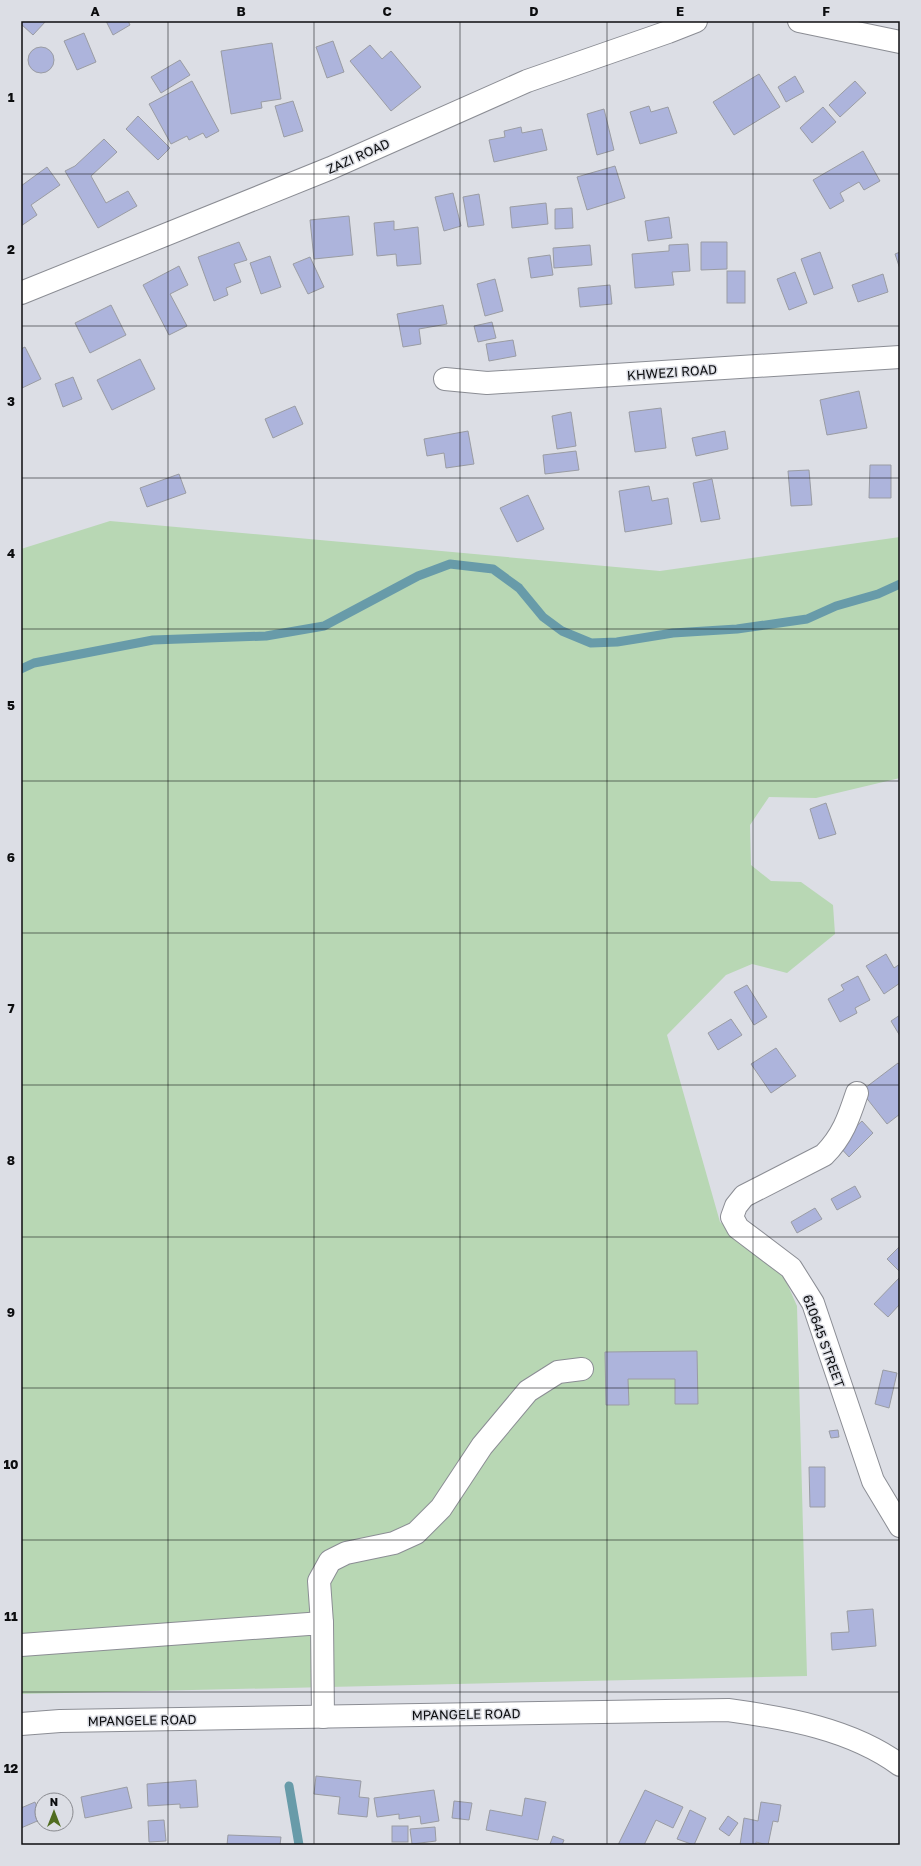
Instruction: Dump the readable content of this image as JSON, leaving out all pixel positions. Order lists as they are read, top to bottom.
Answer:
{
  "streets": {
    "street": [
      "ZAZI ROAD",
      "KHWEZI ROAD",
      "610645 STREET",
      "MPANGELE ROAD"
    ]
  },
  "north": "top",
  "grid": {
    "columns": [
      "A",
      "B",
      "C",
      "D",
      "E",
      "F"
    ],
    "rows": [
      "1",
      "2",
      "3",
      "4",
      "5",
      "6",
      "7",
      "8",
      "9",
      "10",
      "11",
      "12"
    ]
  }
}
